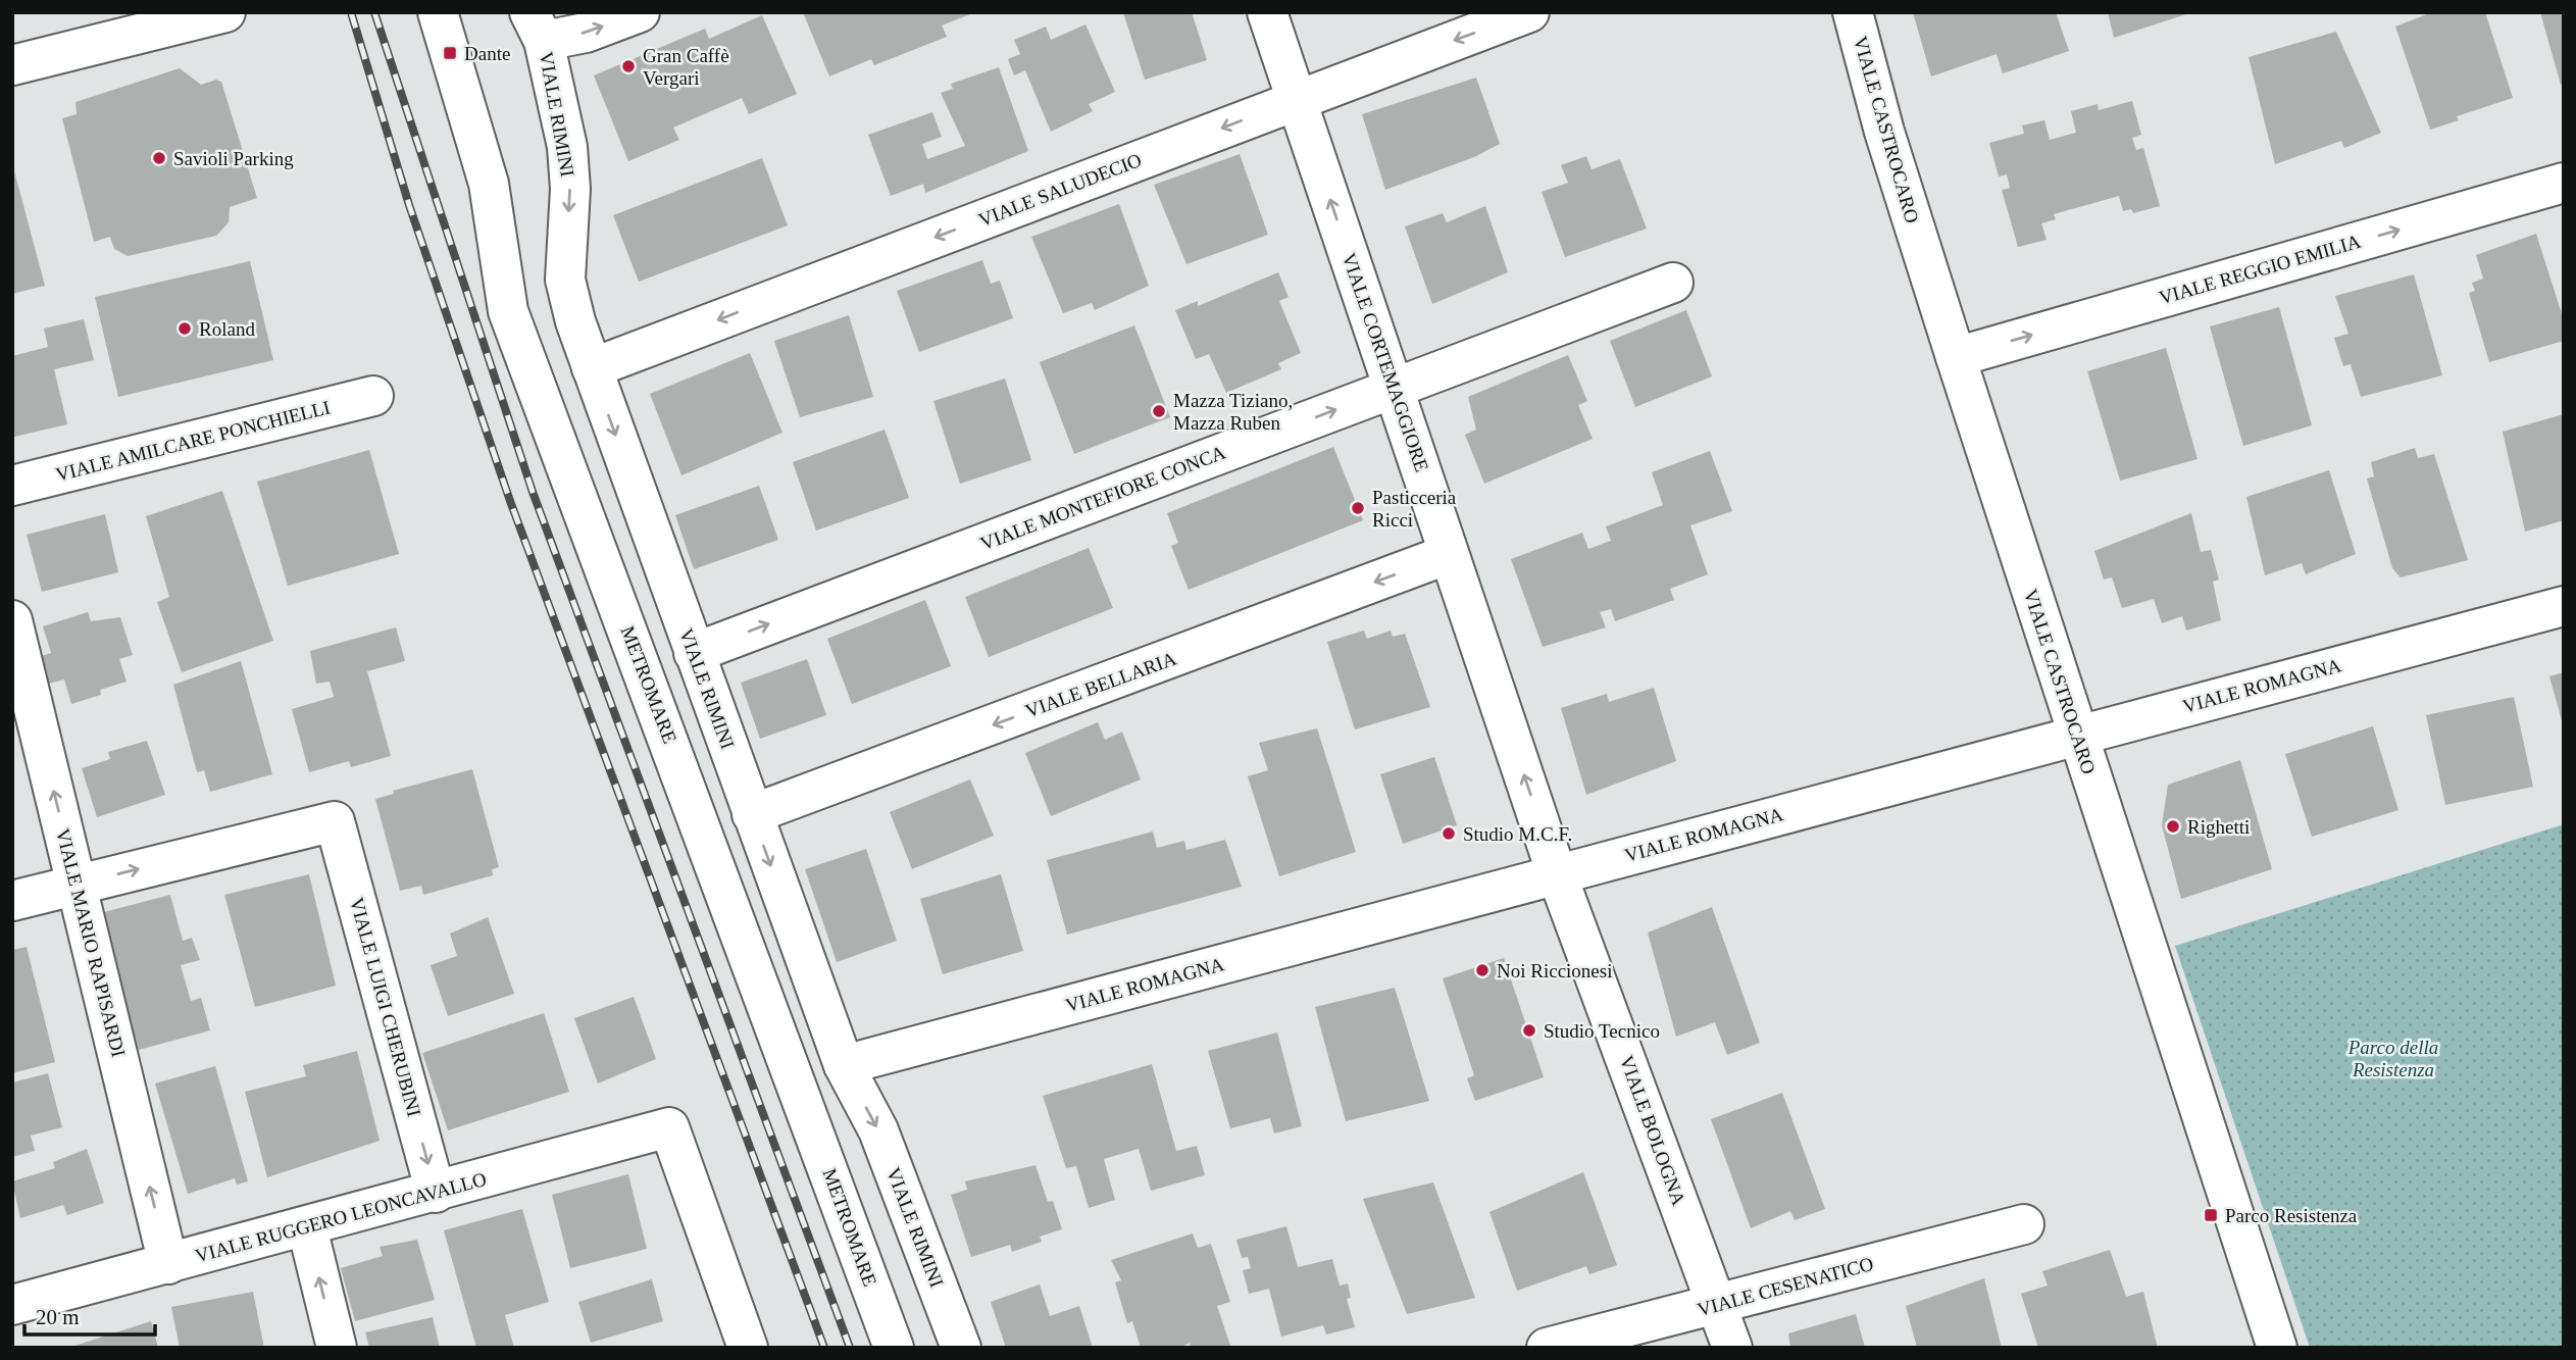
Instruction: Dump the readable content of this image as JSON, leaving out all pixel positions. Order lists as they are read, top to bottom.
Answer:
{
  "streets": {
    "street": [
      "VIALE RIMINI",
      "VIALE CASTROCARO",
      "VIALE SALUDECIO",
      "VIALE REGGIO EMILIA",
      "VIALE CORTEMAGGIORE",
      "VIALE AMILCARE PONCHIELLI",
      "VIALE MONTEFIORE CONCA",
      "METROMARE",
      "VIALE BELLARIA",
      "VIALE ROMAGNA",
      "VIALE MARIO RAPISARDI",
      "VIALE LUIGI CHERUBINI",
      "VIALE BOLOGNA",
      "VIALE RUGGERO LEONCAVALLO",
      "VIALE CESENATICO"
    ]
  },
  "crossings": [
    ["VIALE RIMINI", "VIALE SALUDECIO"],
    ["VIALE RIMINI", "VIALE MONTEFIORE CONCA"],
    ["VIALE RIMINI", "VIALE BELLARIA"],
    ["VIALE RIMINI", "VIALE ROMAGNA"],
    ["VIALE CASTROCARO", "VIALE REGGIO EMILIA"],
    ["VIALE CASTROCARO", "VIALE ROMAGNA"],
    ["VIALE SALUDECIO", "VIALE CORTEMAGGIORE"],
    ["VIALE CORTEMAGGIORE", "VIALE MONTEFIORE CONCA"],
    ["VIALE CORTEMAGGIORE", "VIALE BELLARIA"],
    ["VIALE CORTEMAGGIORE", "VIALE ROMAGNA"],
    ["VIALE CORTEMAGGIORE", "VIALE BOLOGNA"],
    ["VIALE ROMAGNA", "VIALE BOLOGNA"],
    ["VIALE MARIO RAPISARDI", "VIALE LUIGI CHERUBINI"],
    ["VIALE MARIO RAPISARDI", "VIALE RUGGERO LEONCAVALLO"],
    ["VIALE LUIGI CHERUBINI", "VIALE RUGGERO LEONCAVALLO"],
    ["VIALE BOLOGNA", "VIALE CESENATICO"]
  ],
  "one_way": [
    "VIALE RIMINI",
    "VIALE SALUDECIO",
    "VIALE REGGIO EMILIA",
    "VIALE CORTEMAGGIORE",
    "VIALE MONTEFIORE CONCA",
    "VIALE BELLARIA",
    "VIALE MARIO RAPISARDI"
  ],
  "parks": ["Parco della Resistenza"],
  "places": {
    "transit": ["Dante", "Parco Resistenza"],
    "other": [
      "Gran Caffè Vergari",
      "Savioli Parking",
      "Roland",
      "Mazza Tiziano, Mazza Ruben",
      "Pasticceria Ricci",
      "Righetti",
      "Studio M.C.F.",
      "Noi Riccionesi",
      "Studio Tecnico"
    ]
  },
  "scale_bar": "20 m"
}
